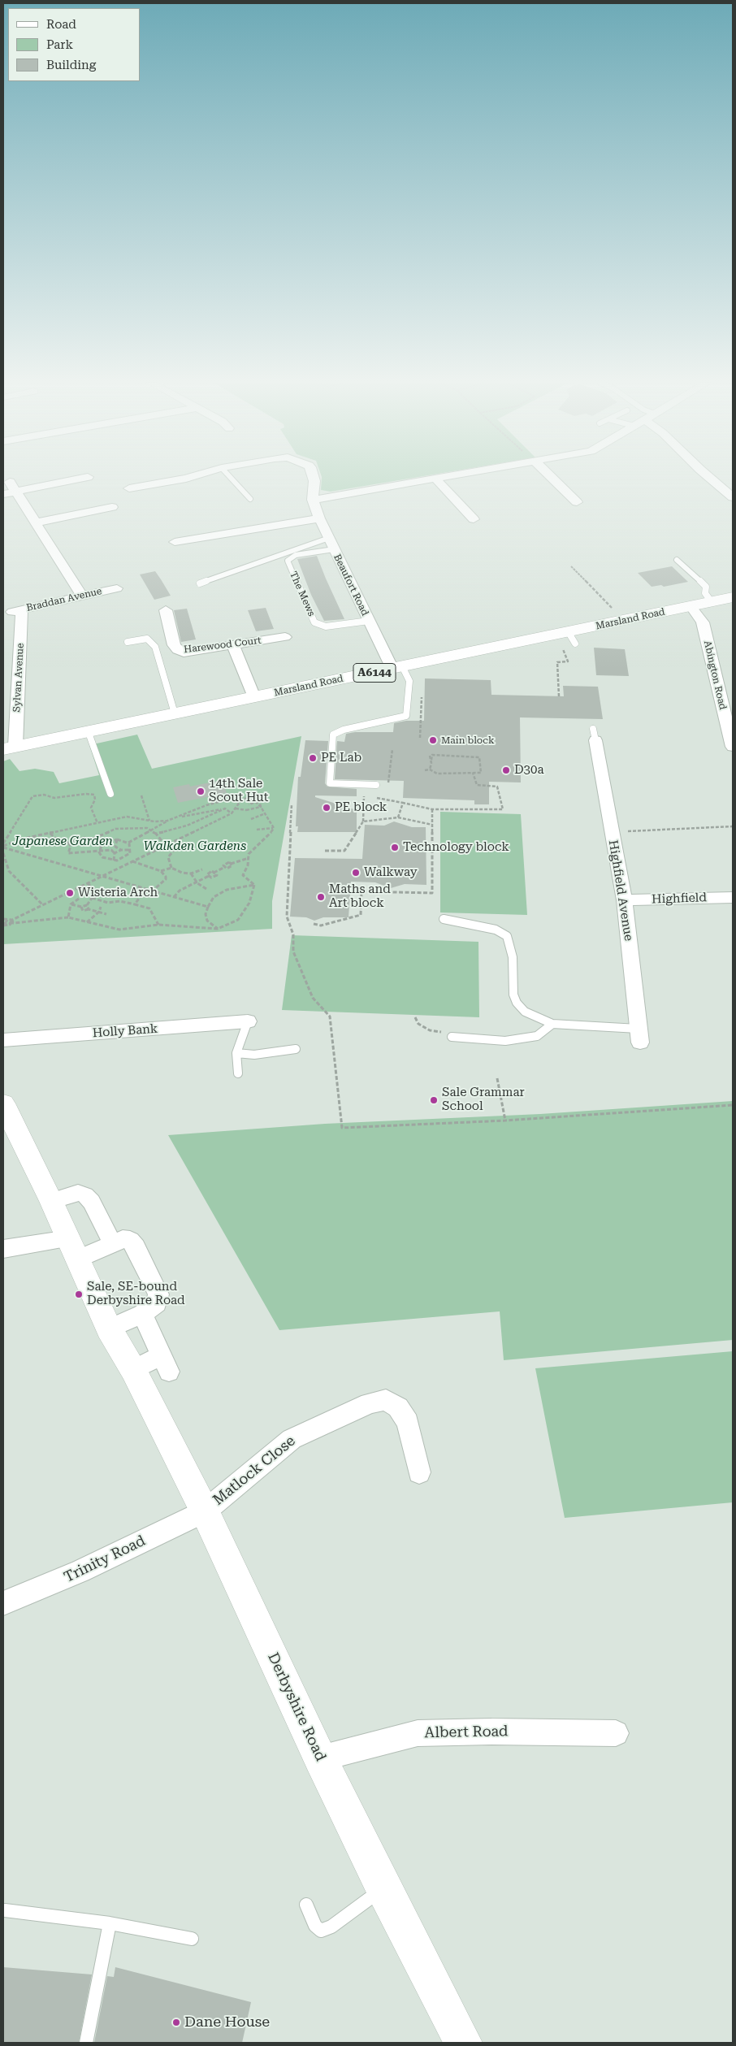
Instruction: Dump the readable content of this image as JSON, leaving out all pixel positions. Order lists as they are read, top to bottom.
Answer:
{
  "streets": {
    "main road": ["Marsland Road", "A6144", "Derbyshire Road"],
    "street": [
      "Beaufort Road",
      "Braddan Avenue",
      "Harewood Court",
      "Abington Road",
      "Sylvan Avenue",
      "Highfield Avenue",
      "Highfield",
      "Holly Bank",
      "Matlock Close",
      "Trinity Road",
      "Albert Road"
    ],
    "lane": ["The Mews"]
  },
  "crossings": [
    ["Beaufort Road", "The Mews"],
    ["Beaufort Road", "Marsland Road"],
    ["Braddan Avenue", "Sylvan Avenue"],
    ["Marsland Road", "Abington Road"],
    ["Marsland Road", "Sylvan Avenue"],
    ["Highfield Avenue", "Highfield"],
    ["Matlock Close", "Trinity Road"],
    ["Matlock Close", "Derbyshire Road"],
    ["Trinity Road", "Derbyshire Road"],
    ["Derbyshire Road", "Albert Road"]
  ],
  "parks": ["Japanese Garden", "Walkden Gardens"],
  "places": [
    "Main block",
    "PE Lab",
    "D30a",
    "14th Sale Scout Hut",
    "PE block",
    "Technology block",
    "Walkway",
    "Wisteria Arch",
    "Maths and Art block",
    "Sale Grammar School",
    "Sale, SE-bound Derbyshire Road",
    "Dane House"
  ],
  "legend": ["Road", "Park", "Building"]
}
